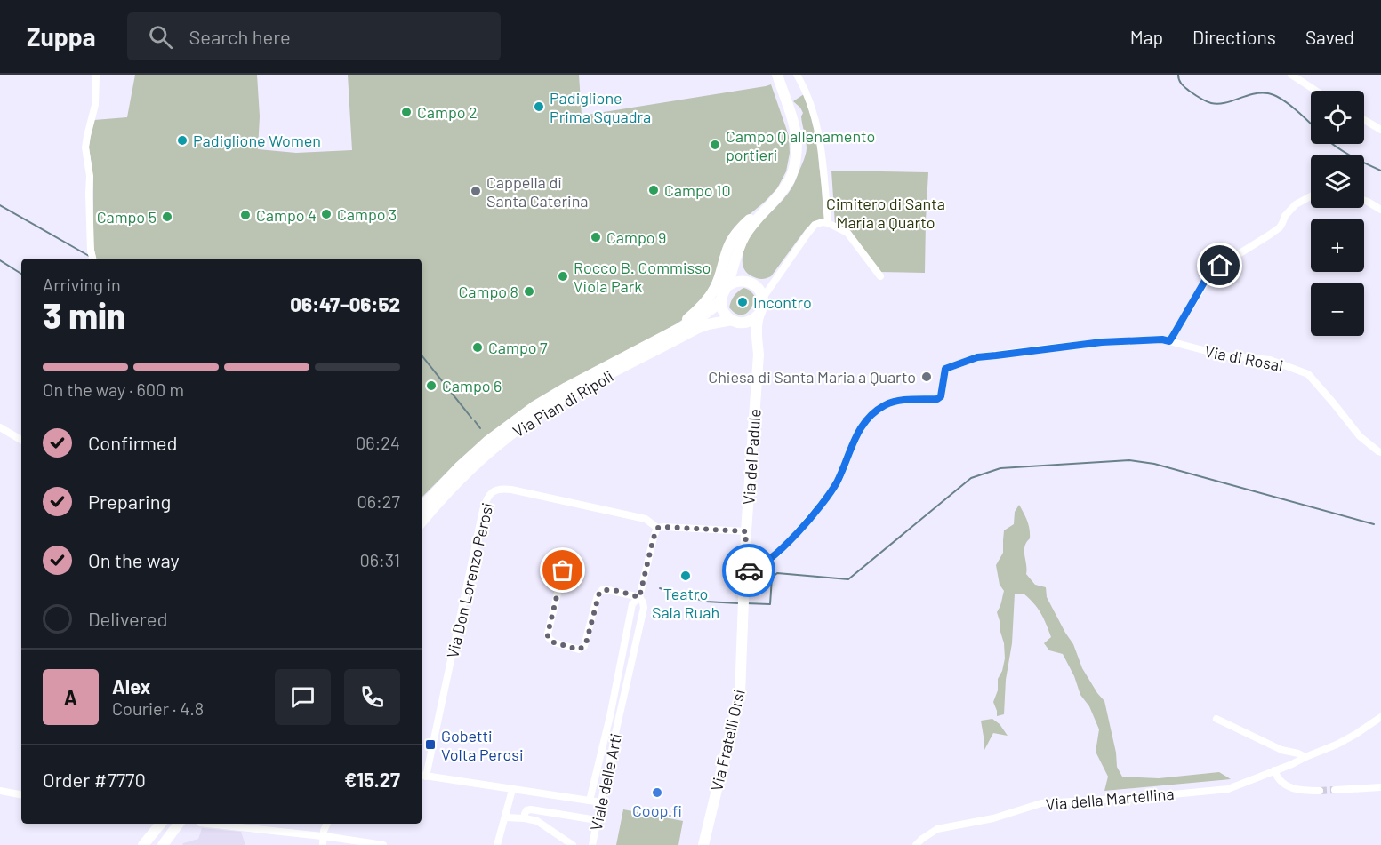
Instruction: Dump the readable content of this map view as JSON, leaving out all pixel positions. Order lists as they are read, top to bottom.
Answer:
{
  "streets": {
    "main road": ["Via Pian di Ripoli", "Via del Padule", "Via Fratelli Orsi"],
    "street": [
      "Via di Rosai",
      "Via Don Lorenzo Perosi",
      "Viale delle Arti",
      "Via della Martellina"
    ]
  },
  "crossings": [
    ["Via di Rosai", "Via del Padule"],
    ["Via di Rosai", "Via Fratelli Orsi"],
    ["Via Pian di Ripoli", "Via del Padule"],
    ["Via del Padule", "Via Fratelli Orsi"],
    ["Via Don Lorenzo Perosi", "Viale delle Arti"]
  ],
  "parks": ["Cimitero di Santa Maria a Quarto"],
  "places": {
    "other": [
      "Padiglione Prima Squadra",
      "Campo 2",
      "Padiglione Women",
      "Campo Q allenamento portieri",
      "Campo 10",
      "Cappella di Santa Caterina",
      "Campo 3",
      "Campo 4",
      "Campo 5",
      "Campo 9",
      "Rocco B. Commisso Viola Park",
      "Campo 8",
      "Incontro",
      "Campo 7",
      "Chiesa di Santa Maria a Quarto",
      "Campo 6",
      "Teatro Sala Ruah",
      "Coop.fi"
    ],
    "transit": ["Gobetti Volta Perosi"]
  },
  "page": {
    "header": "Zuppa",
    "search": "Search here",
    "nav": ["Map", "Directions", "Saved"],
    "map_buttons": ["+", "−"],
    "heading": ["3 min", "Arriving in", "06:47–06:52"],
    "panel": [
      "Alex",
      "Courier · 4.8",
      "Order #7770",
      "€15.27"
    ],
    "bar": "On the way · 600 m",
    "list": [
      ["Confirmed", "06:24"],
      ["Preparing", "06:27"],
      ["On the way", "06:31"],
      "Delivered"
    ],
    "round": "A"
  }
}
